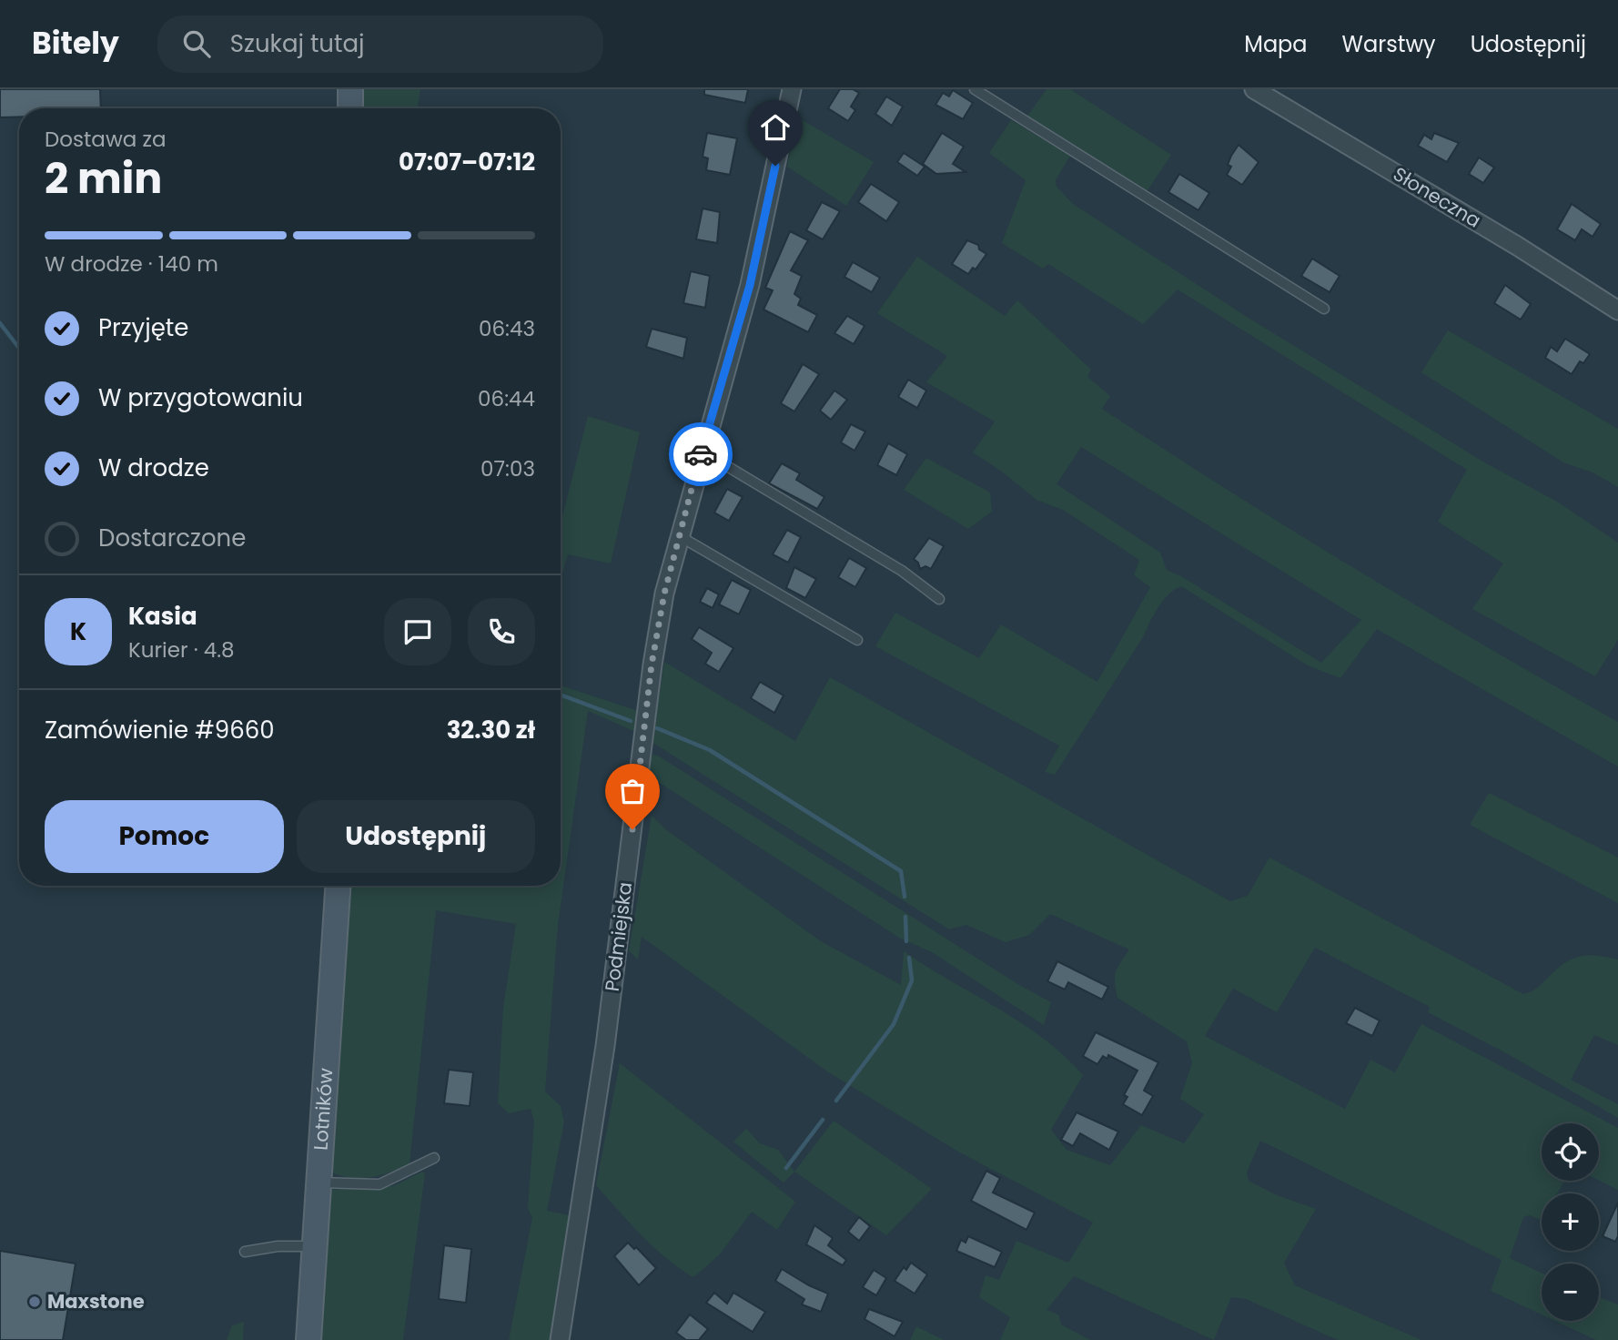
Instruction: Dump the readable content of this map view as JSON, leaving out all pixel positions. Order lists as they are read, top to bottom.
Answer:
{
  "streets": {
    "street": ["Słoneczna", "Podmiejska", "Lotników"]
  },
  "places": ["Maxstone"],
  "page": {
    "header": "Bitely",
    "search": "Szukaj tutaj",
    "nav": ["Mapa", "Warstwy", "Udostępnij"],
    "heading": ["2 min", "Dostawa za", "07:07–07:12"],
    "panel": [
      "Kasia",
      "Kurier · 4.8",
      "Zamówienie #9660",
      "32.30 zł"
    ],
    "bar": "W drodze · 140 m",
    "list": [
      ["Przyjęte", "06:43"],
      ["W przygotowaniu", "06:44"],
      ["W drodze", "07:03"],
      "Dostarczone"
    ],
    "round": "K",
    "buttons": ["Pomoc", "Udostępnij"],
    "map_buttons": ["+", "−"]
  }
}
